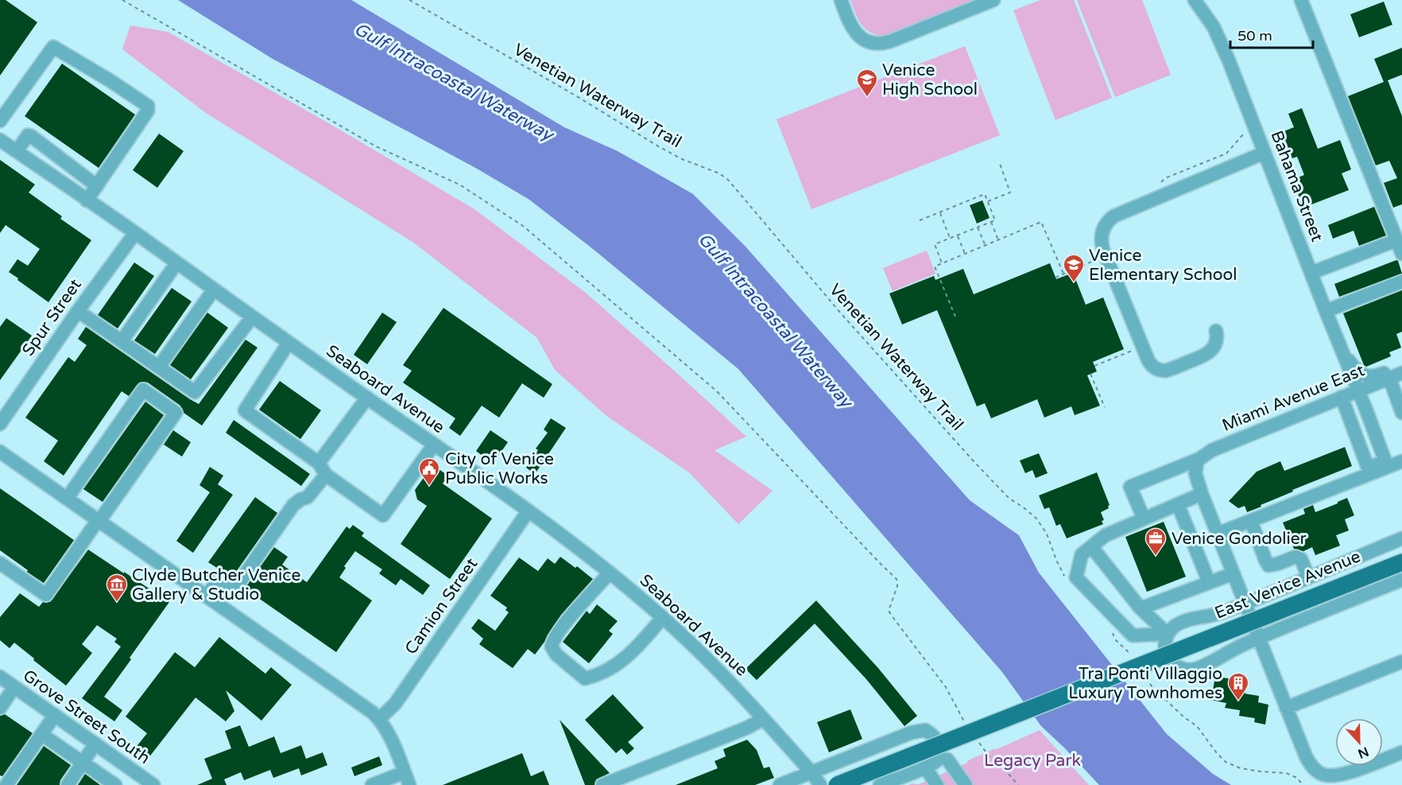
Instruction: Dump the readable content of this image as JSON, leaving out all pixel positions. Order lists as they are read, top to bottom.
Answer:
{
  "streets": {
    "main road": ["East Venice Avenue"],
    "street": [
      "Bahama Street",
      "Spur Street",
      "Seaboard Avenue",
      "Miami Avenue East",
      "Camion Street",
      "Grove Street South"
    ],
    "path": ["Venetian Waterway Trail"]
  },
  "crossings": [
    ["Bahama Street", "Miami Avenue East"],
    ["Spur Street", "Seaboard Avenue"],
    ["Seaboard Avenue", "Camion Street"]
  ],
  "water": ["Gulf Intracoastal Waterway"],
  "parks": ["Legacy Park"],
  "places": {
    "school or university": ["Venice High School", "Venice Elementary School"],
    "public building": ["City of Venice Public Works"],
    "office": ["Venice Gondolier"],
    "museum": ["Clyde Butcher Venice Gallery & Studio"],
    "building": ["Tra Ponti Villaggio Luxury Townhomes"]
  },
  "scale_bar": "50 m",
  "north": "bottom"
}
